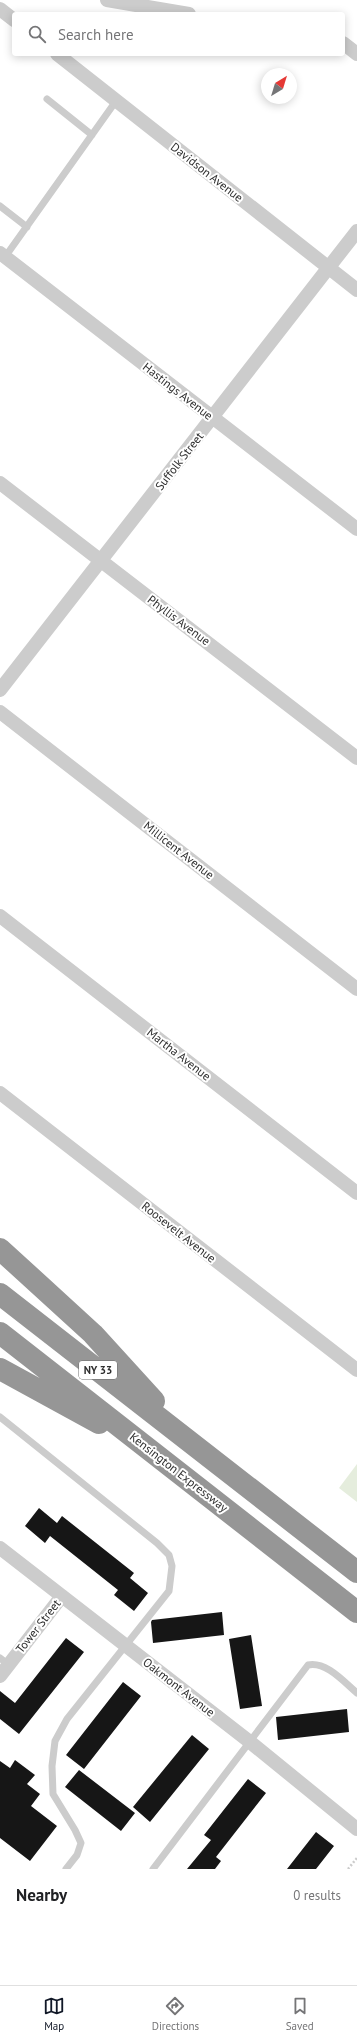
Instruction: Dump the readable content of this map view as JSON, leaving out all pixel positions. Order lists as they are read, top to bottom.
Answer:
{
  "streets": {
    "highway": ["NY 33", "Kensington Expressway"],
    "street": [
      "Davidson Avenue",
      "Hastings Avenue",
      "Suffolk Street",
      "Phyllis Avenue",
      "Millicent Avenue",
      "Martha Avenue",
      "Roosevelt Avenue",
      "Tower Street",
      "Oakmont Avenue"
    ]
  },
  "crossings": [
    ["Davidson Avenue", "Suffolk Street"],
    ["Hastings Avenue", "Suffolk Street"],
    ["Suffolk Street", "Phyllis Avenue"],
    ["Tower Street", "Oakmont Avenue"]
  ],
  "north": "top right",
  "page": {
    "search": "Search here",
    "heading": ["Nearby", "0 results"],
    "nav": ["Map", "Directions", "Saved"]
  }
}
